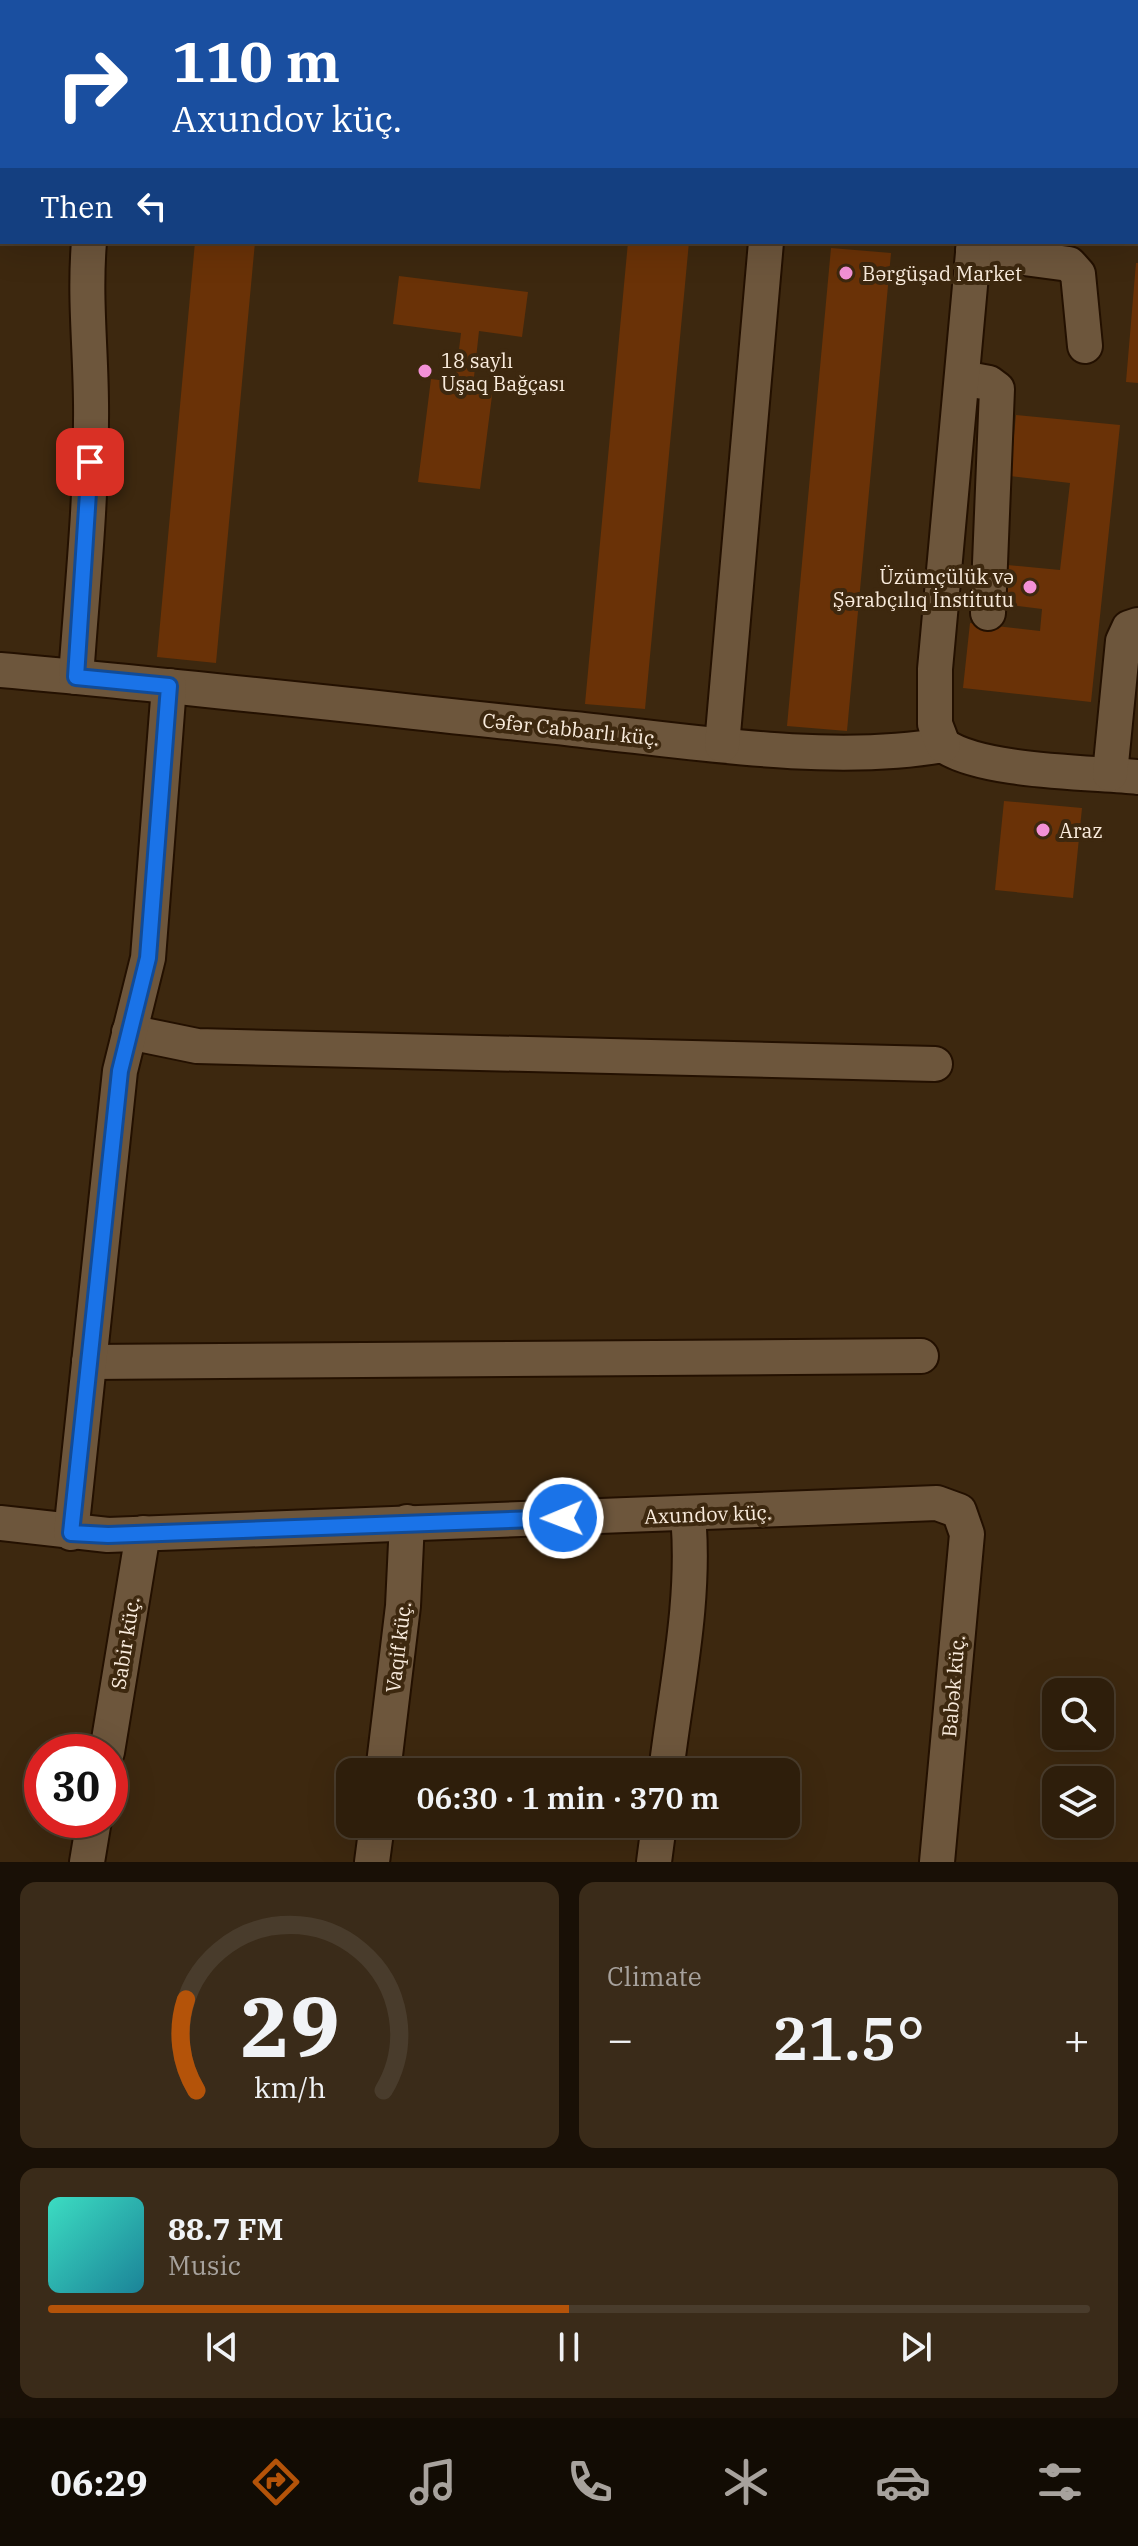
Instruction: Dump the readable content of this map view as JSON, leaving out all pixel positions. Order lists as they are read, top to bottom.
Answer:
{
  "streets": {
    "street": [
      "Cəfər Cabbarlı küç.",
      "Axundov küç.",
      "Sabir küç.",
      "Vaqif küç.",
      "Babək küç."
    ]
  },
  "crossings": [
    ["Axundov küç.", "Sabir küç."],
    ["Axundov küç.", "Vaqif küç."],
    ["Axundov küç.", "Babək küç."]
  ],
  "places": [
    "Bərgüşad Market",
    "18 saylı Uşaq Bağçası",
    "Üzümçülük və Şərabçılıq İnstitutu",
    "Araz"
  ],
  "page": {
    "turn": ["110 m", "Axundov küç."],
    "then": "Then",
    "limit": "30",
    "trip": "06:30 · 1 min · 370 m",
    "tile": "Climate",
    "heat": ["−", "21.5°", "+"],
    "song": ["88.7 FM", "Music"],
    "tabs": "06:29",
    "gauge": ["29", "km/h"]
  }
}
